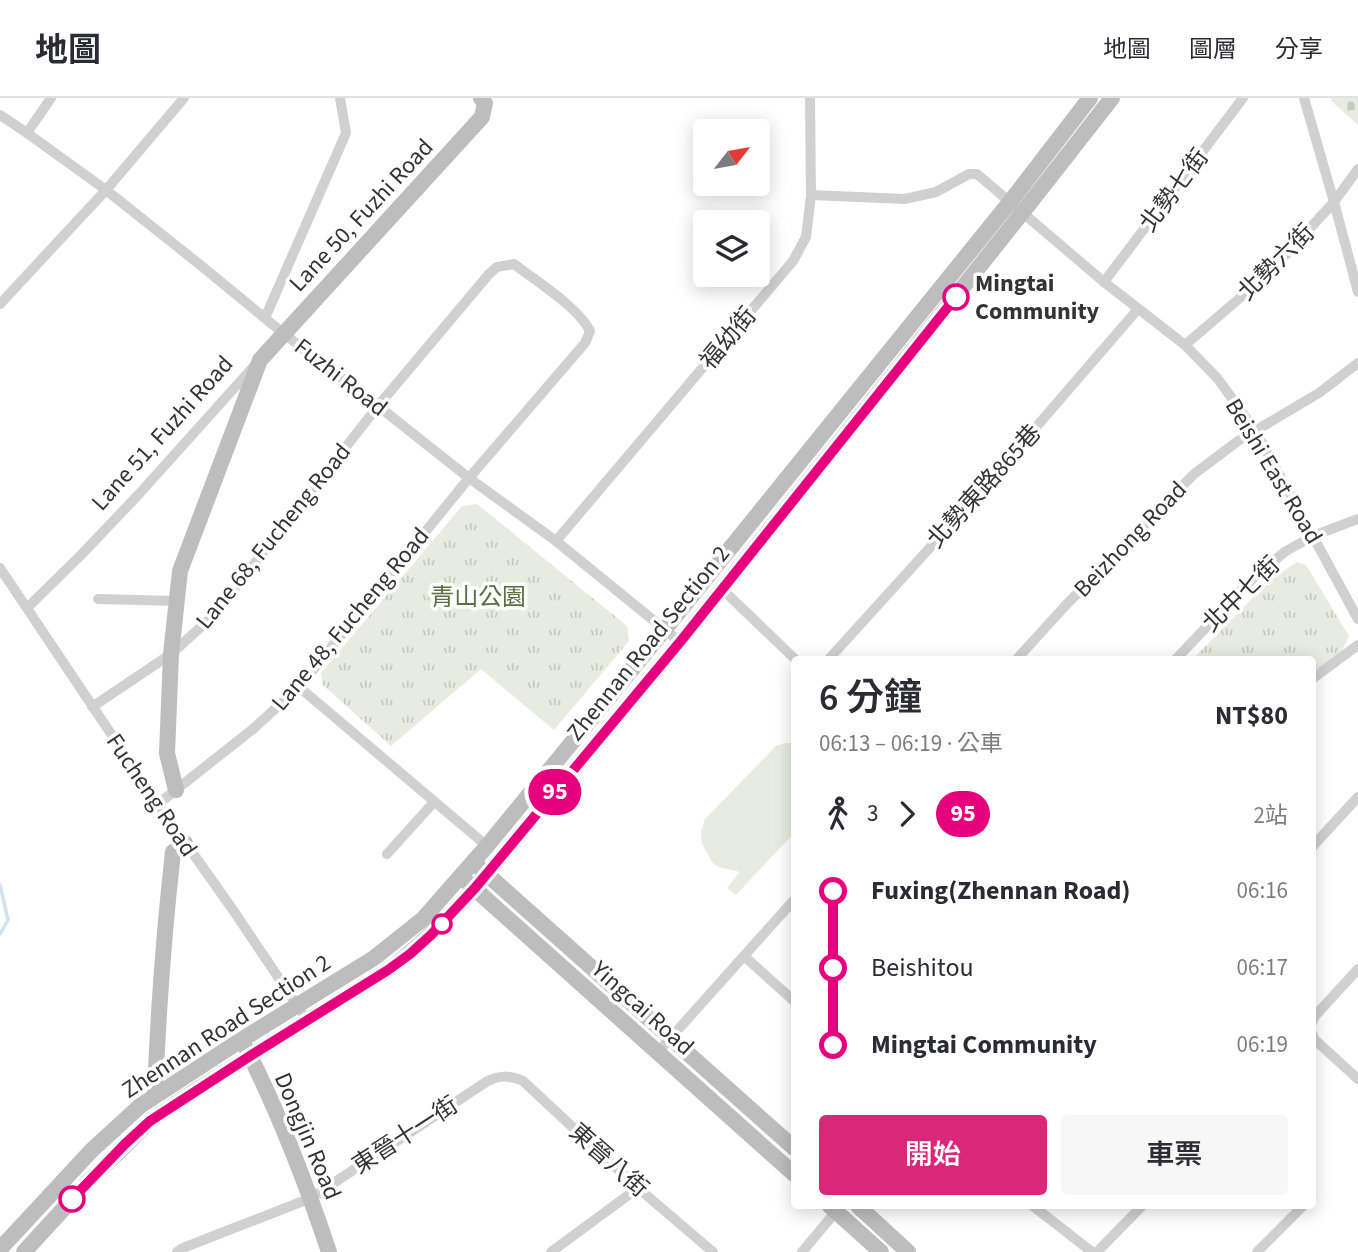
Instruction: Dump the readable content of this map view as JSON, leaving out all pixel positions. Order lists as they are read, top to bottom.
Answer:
{
  "streets": {
    "street": [
      "北勢七街",
      "Lane 50, Fuzhi Road",
      "北勢六街",
      "福幼街",
      "Fuzhi Road",
      "Lane 51, Fuzhi Road",
      "Beishi East Road",
      "北勢東路865巷",
      "Lane 68, Fucheng Road",
      "Beizhong Road",
      "北中七街",
      "Lane 48, Fucheng Road",
      "Zhennan Road Section 2",
      "Fucheng Road",
      "Yingcai Road",
      "東晉十一街",
      "Dongjin Road",
      "東晉八街"
    ]
  },
  "crossings": [
    ["北勢七街", "Beishi East Road"],
    ["Lane 50, Fuzhi Road", "Fuzhi Road"],
    ["Lane 50, Fuzhi Road", "Lane 51, Fuzhi Road"],
    ["北勢六街", "Beishi East Road"],
    ["福幼街", "Fuzhi Road"],
    ["福幼街", "Beishi East Road"],
    ["Fuzhi Road", "Lane 68, Fucheng Road"],
    ["Fuzhi Road", "Lane 48, Fucheng Road"],
    ["Fuzhi Road", "Zhennan Road Section 2"],
    ["Lane 51, Fuzhi Road", "Lane 68, Fucheng Road"],
    ["Lane 51, Fuzhi Road", "Lane 48, Fucheng Road"],
    ["Lane 51, Fuzhi Road", "Fucheng Road"],
    ["Beishi East Road", "北勢東路865巷"],
    ["Beishi East Road", "Beizhong Road"],
    ["Beishi East Road", "北中七街"],
    ["Beishi East Road", "Zhennan Road Section 2"],
    ["Lane 68, Fucheng Road", "Lane 48, Fucheng Road"],
    ["Lane 68, Fucheng Road", "Fucheng Road"],
    ["Lane 48, Fucheng Road", "Fucheng Road"],
    ["Zhennan Road Section 2", "Fucheng Road"],
    ["Zhennan Road Section 2", "Yingcai Road"],
    ["Zhennan Road Section 2", "Dongjin Road"],
    ["東晉十一街", "Dongjin Road"],
    ["東晉十一街", "東晉八街"]
  ],
  "parks": ["青山公園"],
  "places": ["Mingtai Community"],
  "lines": ["bus line 95"],
  "north": "top right",
  "page": {
    "header": "地圖",
    "nav": ["地圖", "圖層", "分享"],
    "on_map": "95",
    "heading": ["6 分鐘", "06:13 – 06:19 · 公車", "NT$80"],
    "legs": ["3", "95", "2站"],
    "list": [
      {
        "name": "Fuxing(Zhennan Road)",
        "value": "06:16"
      },
      {
        "name": "Beishitou",
        "value": "06:17"
      },
      {
        "name": "Mingtai Community",
        "value": "06:19"
      }
    ],
    "buttons": ["開始", "車票"]
  }
}
